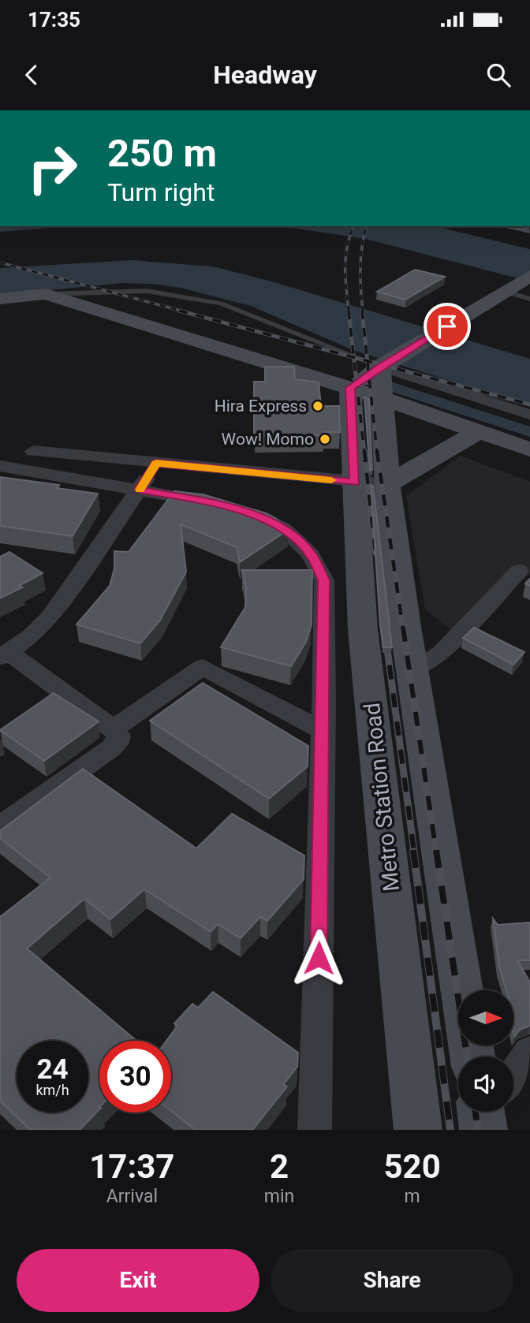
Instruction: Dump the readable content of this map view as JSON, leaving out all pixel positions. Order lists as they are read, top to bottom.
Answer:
{
  "streets": {
    "street": ["Metro Station Road"]
  },
  "places": ["Hira Express", "Wow! Momo"],
  "north": "right",
  "page": {
    "status": "17:35",
    "header": "Headway",
    "turn": ["250 m", "Turn right"],
    "speed": "24 km/h",
    "limit": "30",
    "eta": [
      "17:37",
      "Arrival",
      "2",
      "min",
      "520",
      "m"
    ],
    "buttons": ["Exit", "Share"]
  }
}
